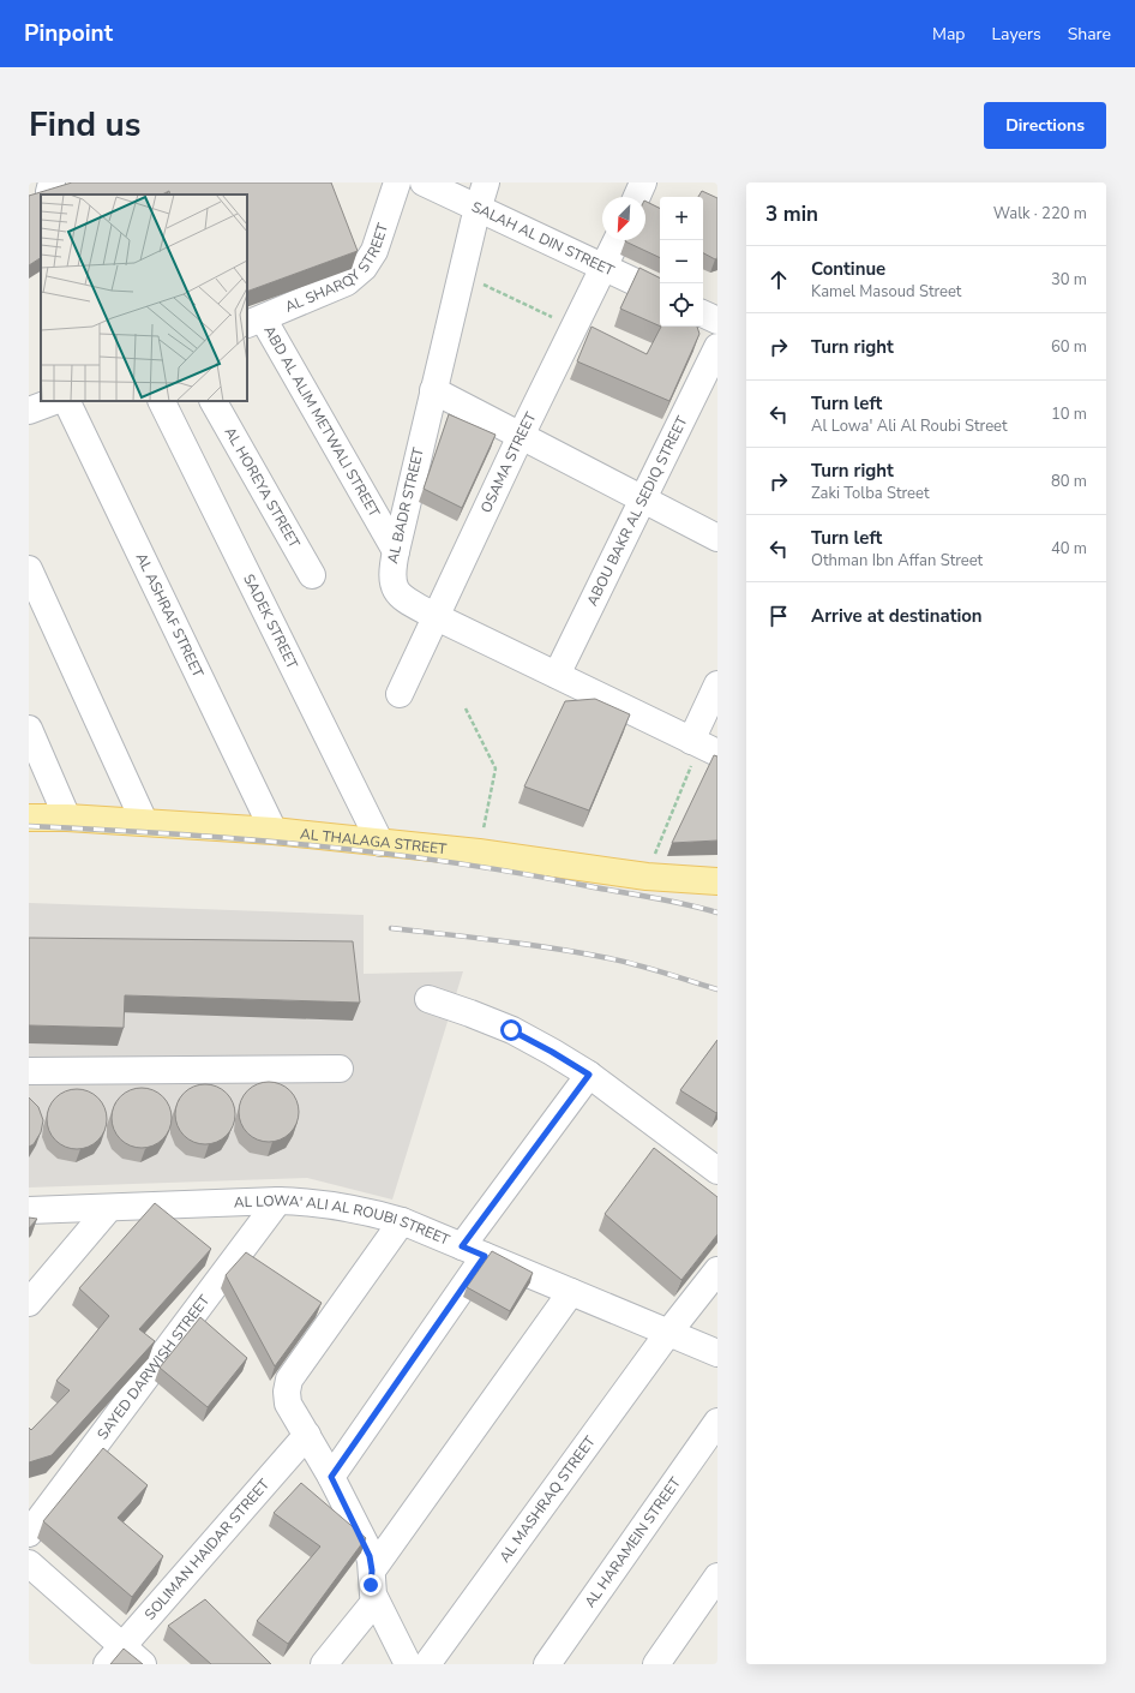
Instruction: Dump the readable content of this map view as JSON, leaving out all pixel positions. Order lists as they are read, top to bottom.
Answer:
{
  "streets": {
    "main road": ["AL THALAGA STREET"],
    "street": [
      "SALAH AL DIN STREET",
      "AL SHARQY STREET",
      "ABD AL ALIM METWALI STREET",
      "OSAMA STREET",
      "AL HOREYA STREET",
      "AL BADR STREET",
      "ABOU BAKR AL SEDIQ STREET",
      "AL ASHRAF STREET",
      "SADEK STREET",
      "AL LOWA' ALI AL ROUBI STREET",
      "SAYED DARWISH STREET",
      "AL MASHRAQ STREET",
      "AL HARAMEIN STREET",
      "SOLIMAN HAIDAR STREET"
    ]
  },
  "crossings": [
    ["SALAH AL DIN STREET", "OSAMA STREET"],
    ["SALAH AL DIN STREET", "AL BADR STREET"],
    ["AL SHARQY STREET", "ABD AL ALIM METWALI STREET"],
    ["ABD AL ALIM METWALI STREET", "AL BADR STREET"],
    ["OSAMA STREET", "AL BADR STREET"],
    ["AL BADR STREET", "ABOU BAKR AL SEDIQ STREET"],
    ["AL ASHRAF STREET", "AL THALAGA STREET"],
    ["SADEK STREET", "AL THALAGA STREET"],
    ["AL LOWA' ALI AL ROUBI STREET", "SAYED DARWISH STREET"],
    ["AL LOWA' ALI AL ROUBI STREET", "AL MASHRAQ STREET"]
  ],
  "north": "bottom left",
  "page": {
    "header": "Pinpoint",
    "nav": ["Map", "Layers", "Share"],
    "title": "Find us",
    "buttons": "Directions",
    "heading": ["3 min", "Walk · 220 m"],
    "map_buttons": ["+", "−"],
    "list": [
      ["Continue", "Kamel Masoud Street", "30 m"],
      ["Turn right", "60 m"],
      ["Turn left", "Al Lowa' Ali Al Roubi Street", "10 m"],
      ["Turn right", "Zaki Tolba Street", "80 m"],
      ["Turn left", "Othman Ibn Affan Street", "40 m"],
      "Arrive at destination"
    ]
  }
}
